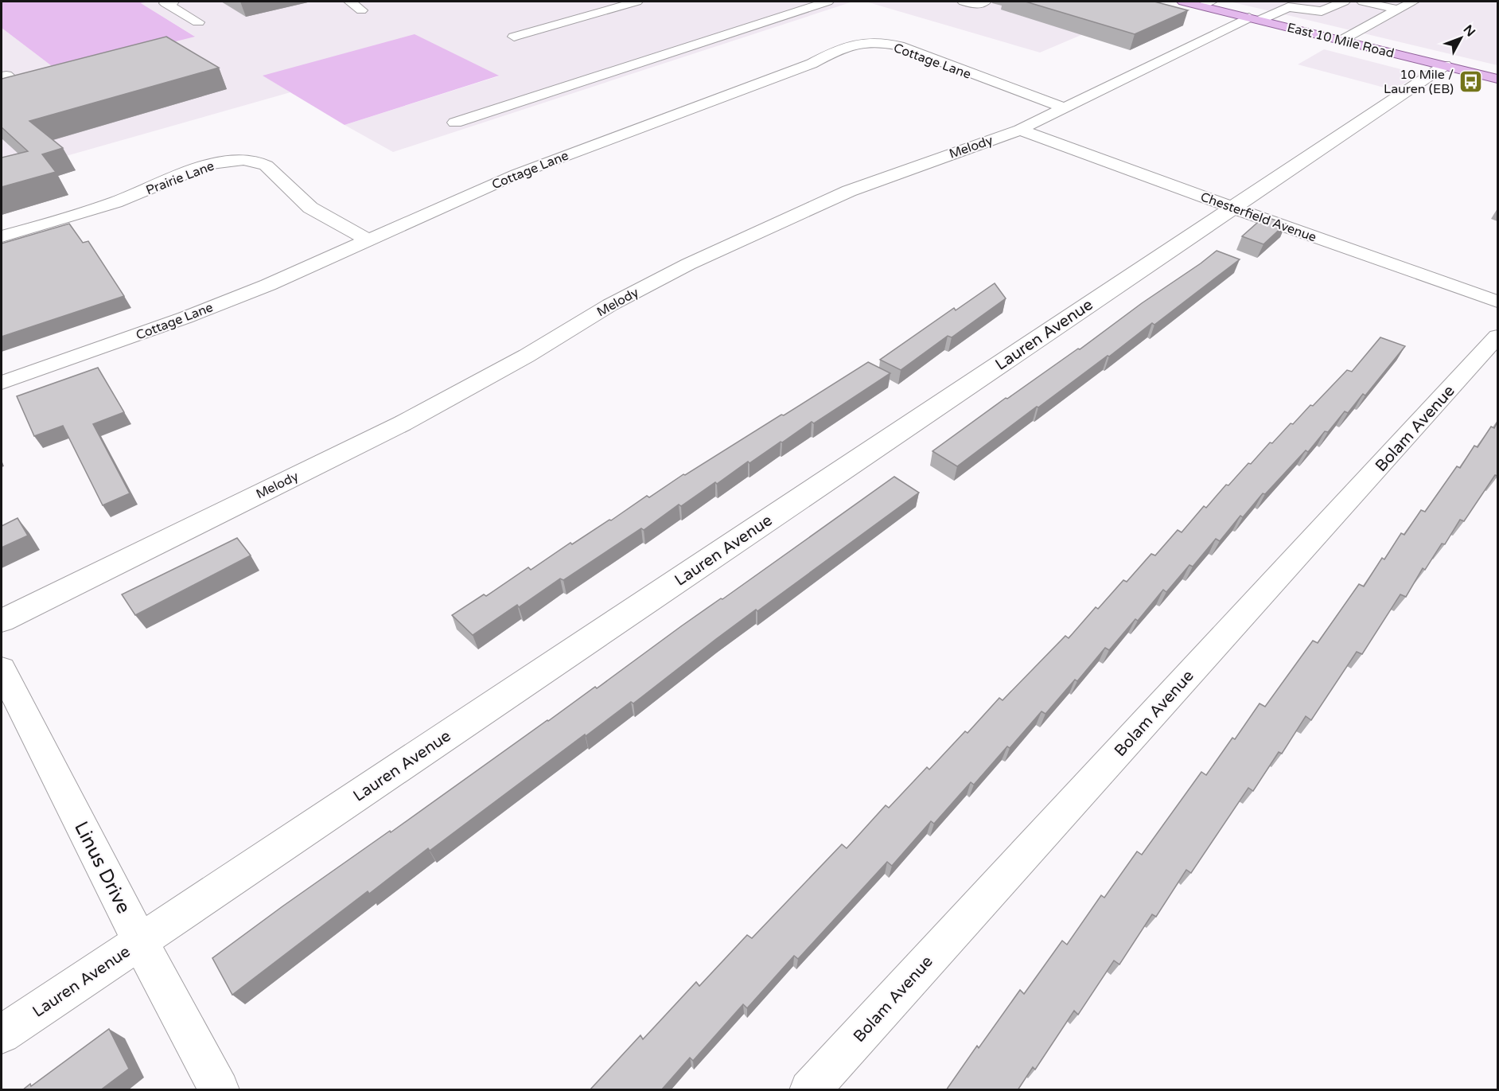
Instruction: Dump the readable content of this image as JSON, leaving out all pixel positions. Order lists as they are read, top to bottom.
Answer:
{
  "streets": {
    "main road": ["East 10 Mile Road"],
    "street": [
      "Cottage Lane",
      "Melody",
      "Prairie Lane",
      "Chesterfield Avenue",
      "Lauren Avenue",
      "Bolam Avenue",
      "Linus Drive"
    ]
  },
  "crossings": [
    ["East 10 Mile Road", "Melody"],
    ["East 10 Mile Road", "Lauren Avenue"],
    ["Cottage Lane", "Melody"],
    ["Cottage Lane", "Prairie Lane"],
    ["Melody", "Chesterfield Avenue"],
    ["Chesterfield Avenue", "Lauren Avenue"],
    ["Lauren Avenue", "Linus Drive"]
  ],
  "places": {
    "bus stop": ["10 Mile / Lauren (EB)"]
  },
  "north": "top right"
}
